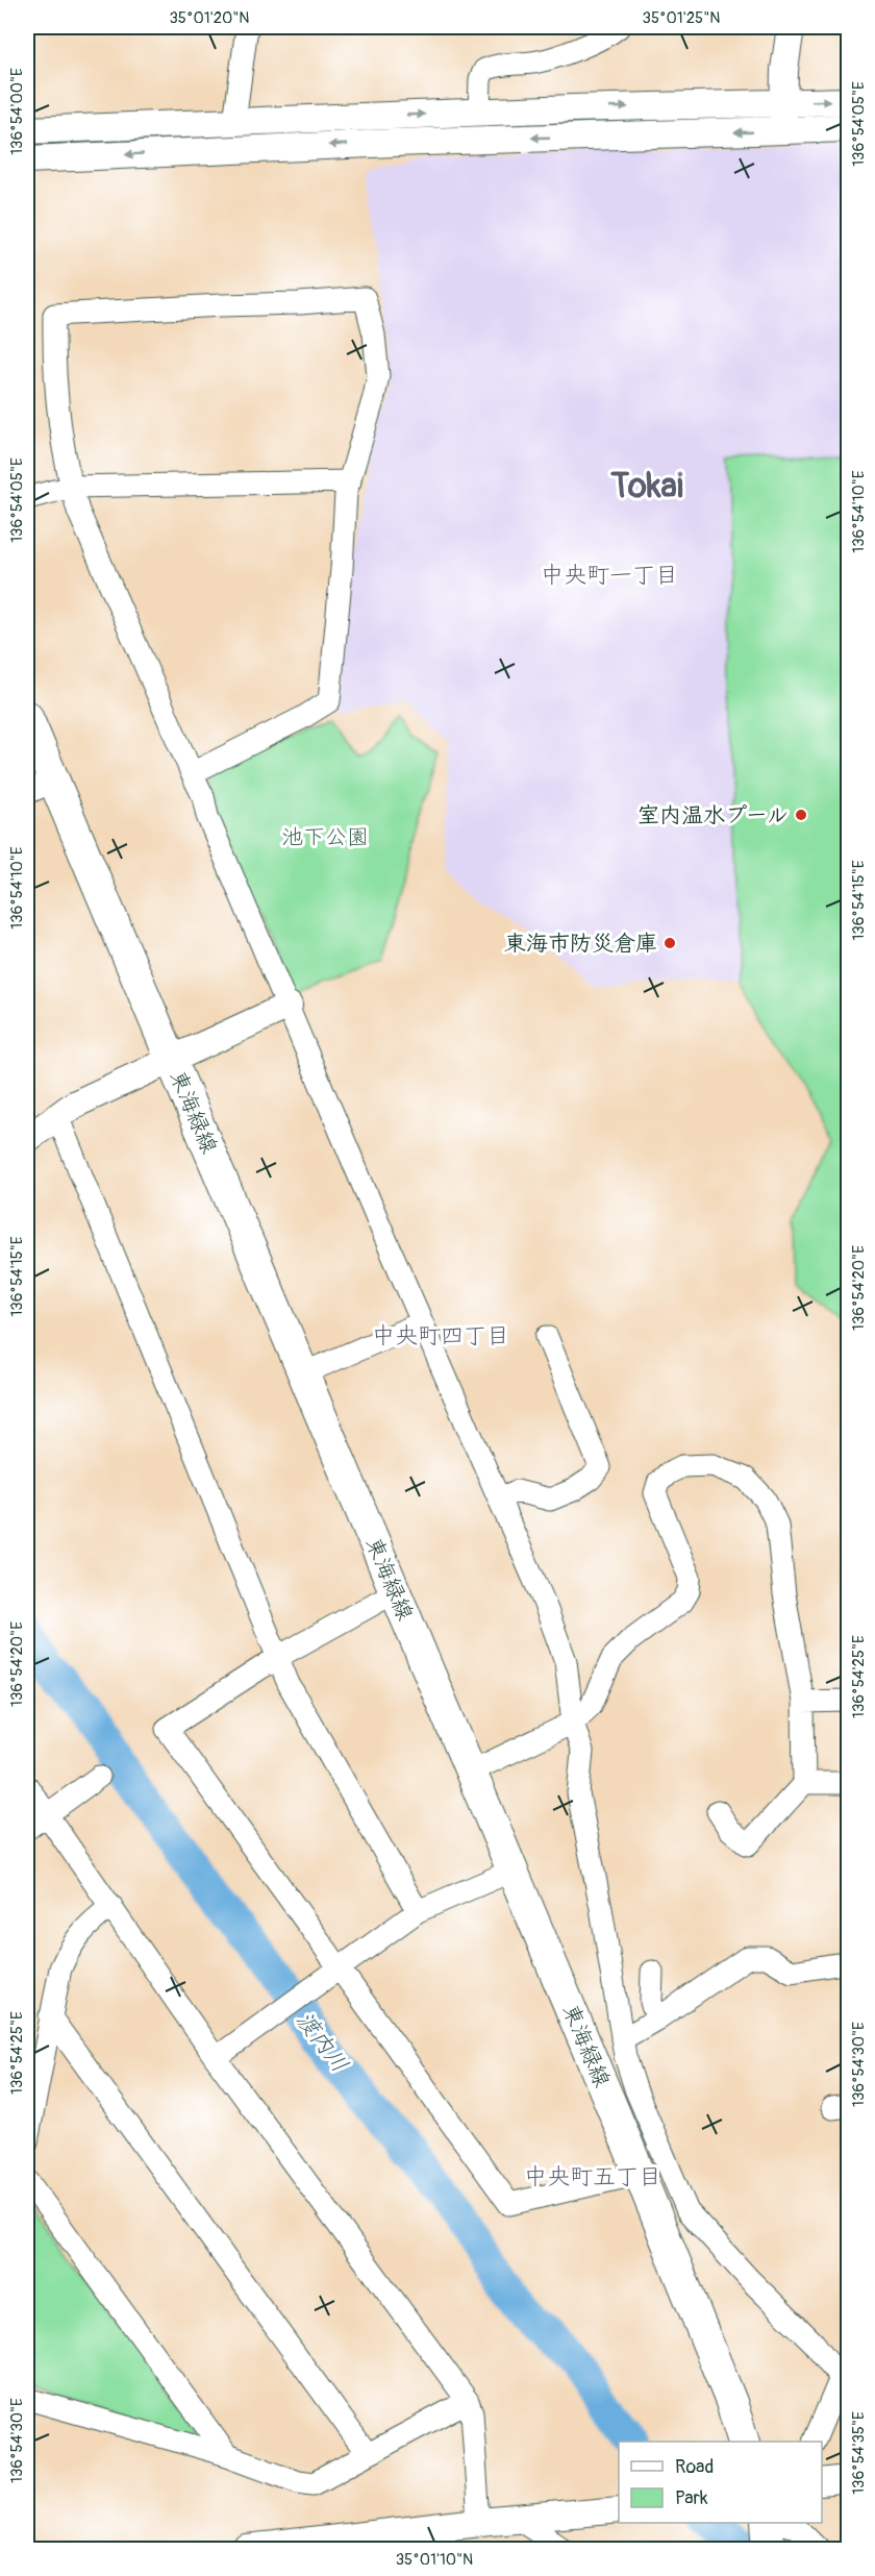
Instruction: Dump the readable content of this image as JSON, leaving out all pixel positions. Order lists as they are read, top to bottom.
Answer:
{
  "streets": {
    "main road": ["東海緑線"]
  },
  "districts": [
    "Tokai",
    "中央町一丁目",
    "中央町四丁目",
    "中央町五丁目"
  ],
  "water": ["渡内川"],
  "parks": ["池下公園"],
  "places": ["室内温水プール", "東海市防災倉庫"],
  "legend": ["Road", "Park"],
  "coordinates": [
    "35°01'20\"N",
    "35°01'25\"N",
    "136°54'00\"E",
    "136°54'05\"E",
    "136°54'10\"E",
    "136°54'15\"E",
    "136°54'20\"E",
    "136°54'25\"E",
    "136°54'30\"E",
    "136°54'35\"E",
    "35°01'10\"N"
  ]
}
